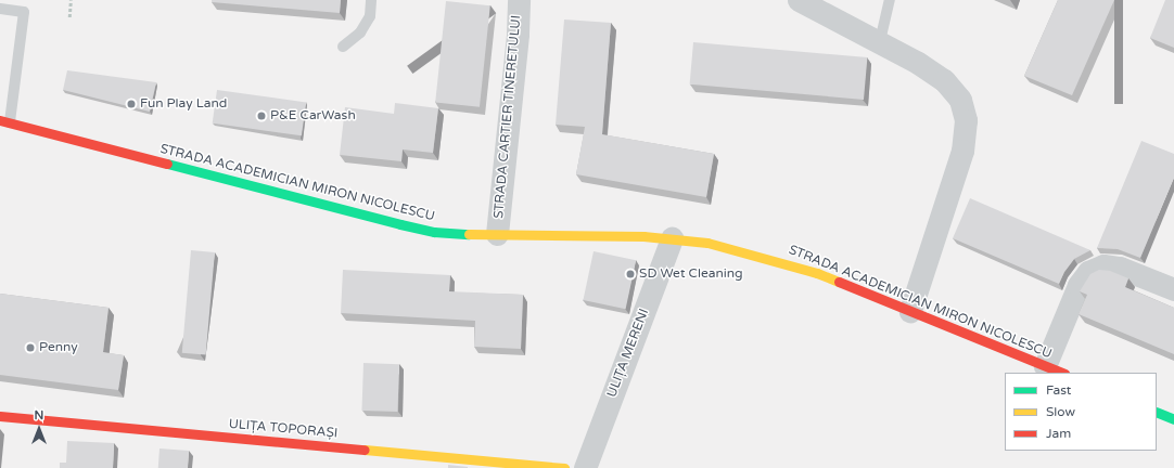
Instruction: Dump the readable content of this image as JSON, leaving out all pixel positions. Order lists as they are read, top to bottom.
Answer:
{
  "streets": {
    "street": [
      "STRADA CARTIER TINERETULUI",
      "STRADA ACADEMICIAN MIRON NICOLESCU",
      "ULIȚA MERENI",
      "ULIȚA TOPORAȘI"
    ]
  },
  "crossings": [
    ["STRADA CARTIER TINERETULUI", "STRADA ACADEMICIAN MIRON NICOLESCU"],
    ["STRADA ACADEMICIAN MIRON NICOLESCU", "ULIȚA MERENI"]
  ],
  "places": [
    "Fun Play Land",
    "P&E CarWash",
    "SD Wet Cleaning",
    "Penny"
  ],
  "legend": ["Fast", "Slow", "Jam"],
  "north": "top"
}
